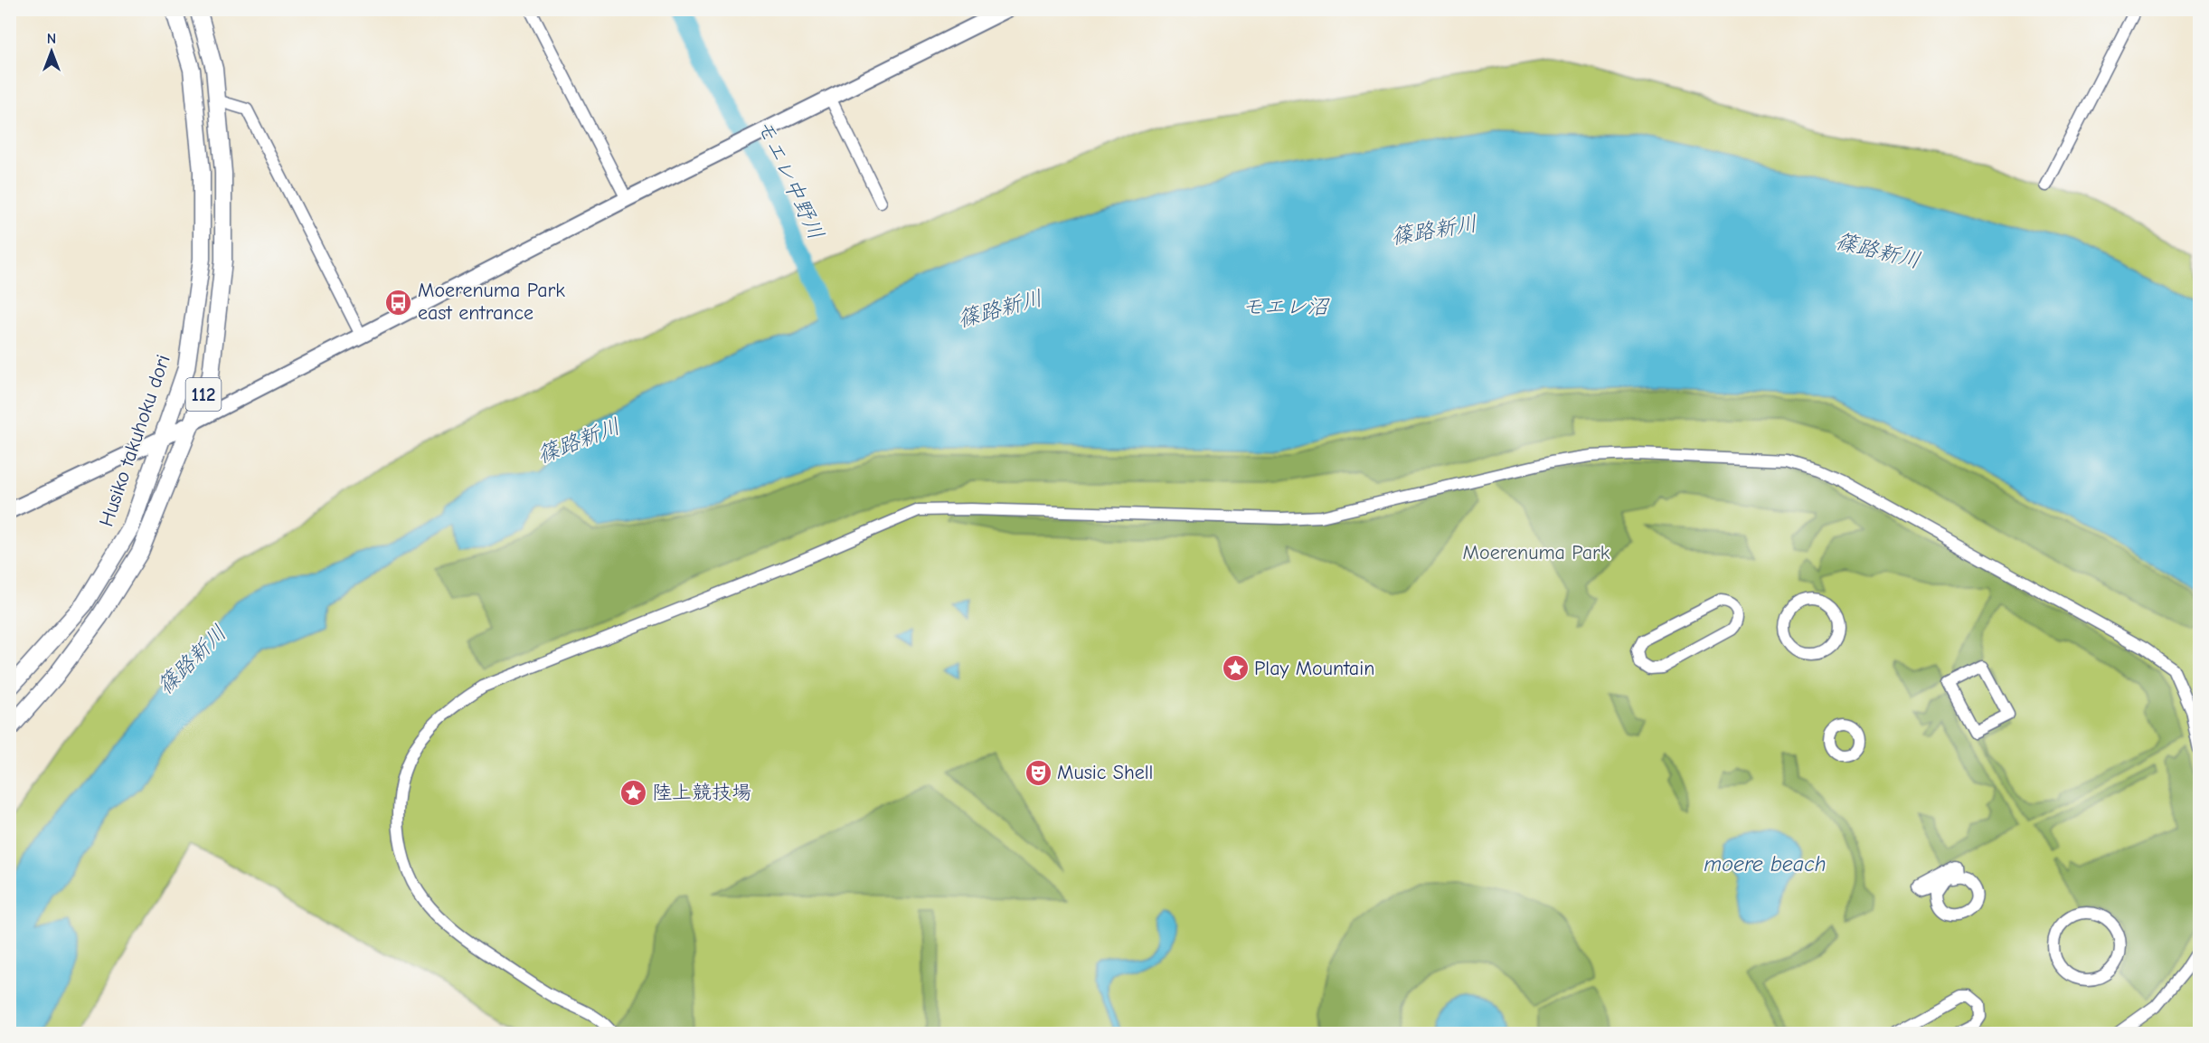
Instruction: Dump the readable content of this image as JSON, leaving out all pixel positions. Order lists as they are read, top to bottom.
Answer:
{
  "streets": {
    "main road": ["112", "Husiko takuhoku dori"]
  },
  "water": [
    "モエレ中野川",
    "篠路新川",
    "モエレ沼",
    "moere beach"
  ],
  "parks": ["Moerenuma Park"],
  "places": {
    "bus stop": ["Moerenuma Park east entrance"],
    "place": ["Play Mountain", "陸上競技場"],
    "theatre": ["Music Shell"]
  },
  "north": "top"
}
